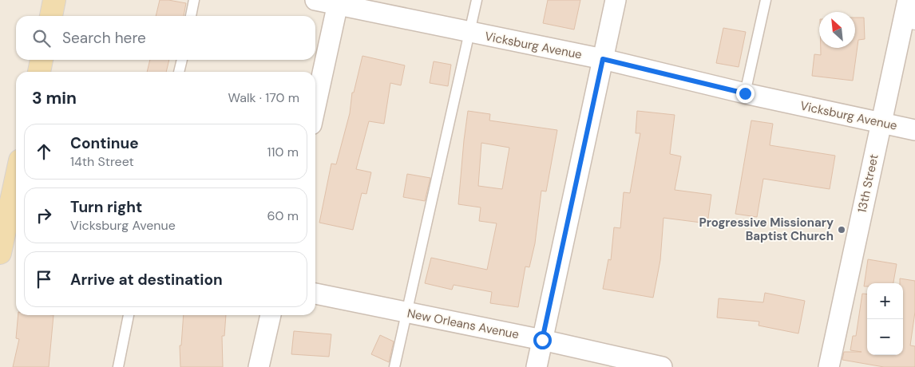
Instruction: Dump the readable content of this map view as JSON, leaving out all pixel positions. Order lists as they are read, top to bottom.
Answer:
{
  "streets": {
    "street": ["Vicksburg Avenue", "13th Street", "New Orleans Avenue"]
  },
  "crossings": [
    ["Vicksburg Avenue", "13th Street"]
  ],
  "places": ["Progressive Missionary Baptist Church"],
  "north": "top left",
  "page": {
    "search": "Search here",
    "heading": ["3 min", "Walk · 170 m"],
    "list": [
      ["Continue", "14th Street", "110 m"],
      ["Turn right", "Vicksburg Avenue", "60 m"],
      "Arrive at destination"
    ],
    "map_buttons": ["+", "−"]
  }
}
